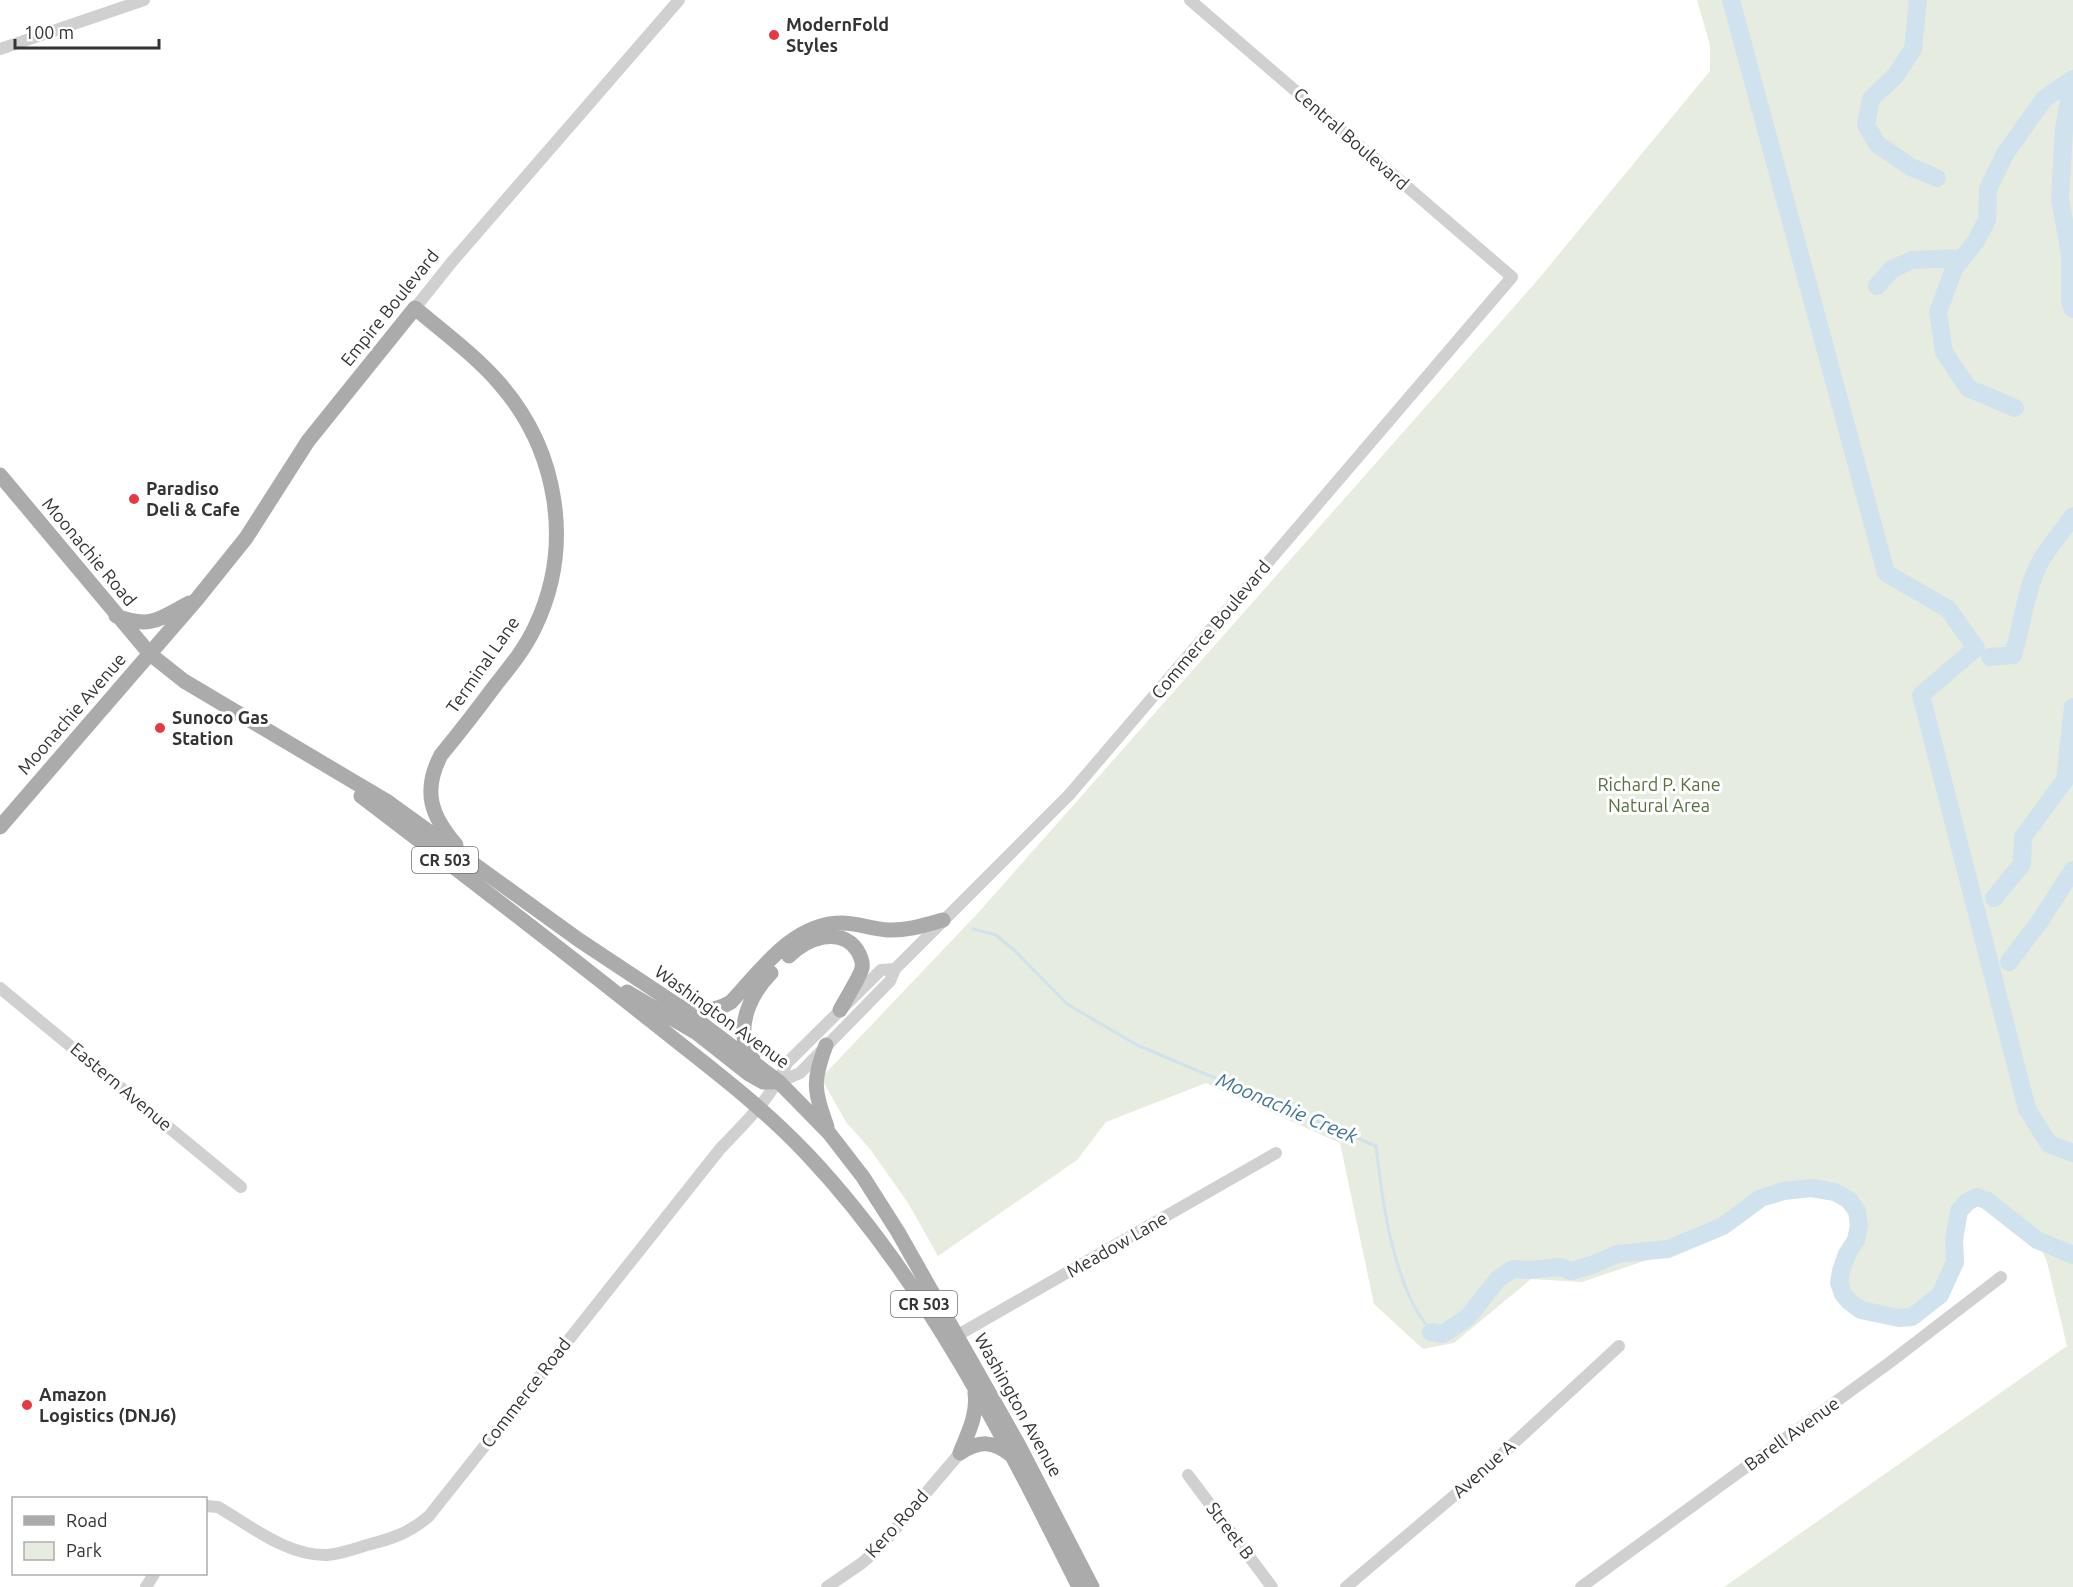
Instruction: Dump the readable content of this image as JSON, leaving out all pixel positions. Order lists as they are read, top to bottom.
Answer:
{
  "streets": {
    "main road": [
      "Empire Boulevard",
      "Moonachie Road",
      "Terminal Lane",
      "Moonachie Avenue",
      "CR 503",
      "Washington Avenue"
    ],
    "street": [
      "Central Boulevard",
      "Commerce Boulevard",
      "Eastern Avenue",
      "Meadow Lane",
      "Commerce Road",
      "Barell Avenue",
      "Avenue A",
      "Kero Road",
      "Street B"
    ]
  },
  "crossings": [
    ["Central Boulevard", "Commerce Boulevard"],
    ["Empire Boulevard", "Moonachie Road"],
    ["Empire Boulevard", "Terminal Lane"],
    ["Empire Boulevard", "Moonachie Avenue"],
    ["Empire Boulevard", "Washington Avenue"],
    ["Moonachie Road", "Moonachie Avenue"],
    ["Moonachie Road", "Washington Avenue"],
    ["Commerce Boulevard", "Washington Avenue"],
    ["Commerce Boulevard", "Commerce Road"],
    ["Terminal Lane", "Washington Avenue"],
    ["Moonachie Avenue", "Washington Avenue"],
    ["Washington Avenue", "Meadow Lane"],
    ["Washington Avenue", "Commerce Road"]
  ],
  "water": ["Moonachie Creek"],
  "parks": ["Richard P. Kane Natural Area"],
  "places": [
    "ModernFold Styles",
    "Paradiso Deli & Cafe",
    "Sunoco Gas Station",
    "Amazon Logistics (DNJ6)"
  ],
  "legend": ["Road", "Park"],
  "scale_bar": "100 m"
}
